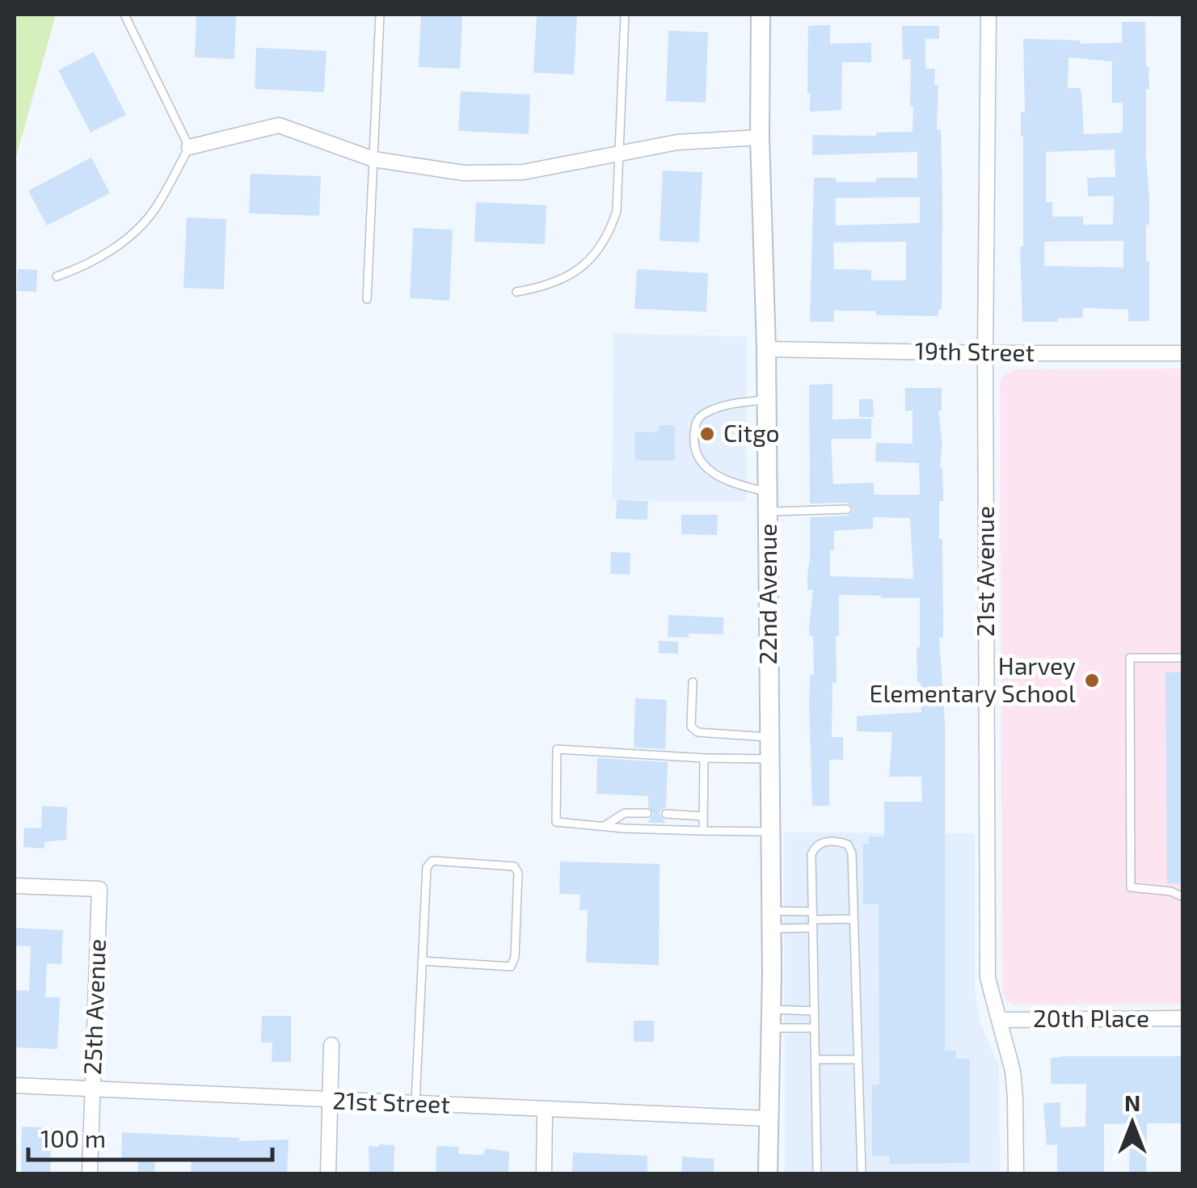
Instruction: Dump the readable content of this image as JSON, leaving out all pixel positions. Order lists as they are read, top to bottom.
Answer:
{
  "streets": {
    "street": [
      "19th Street",
      "21st Avenue",
      "22nd Avenue",
      "25th Avenue",
      "20th Place",
      "21st Street"
    ]
  },
  "crossings": [
    ["19th Street", "21st Avenue"],
    ["19th Street", "22nd Avenue"],
    ["21st Avenue", "20th Place"],
    ["22nd Avenue", "21st Street"],
    ["25th Avenue", "21st Street"]
  ],
  "places": ["Citgo", "Harvey Elementary School"],
  "scale_bar": "100 m",
  "north": "top"
}
